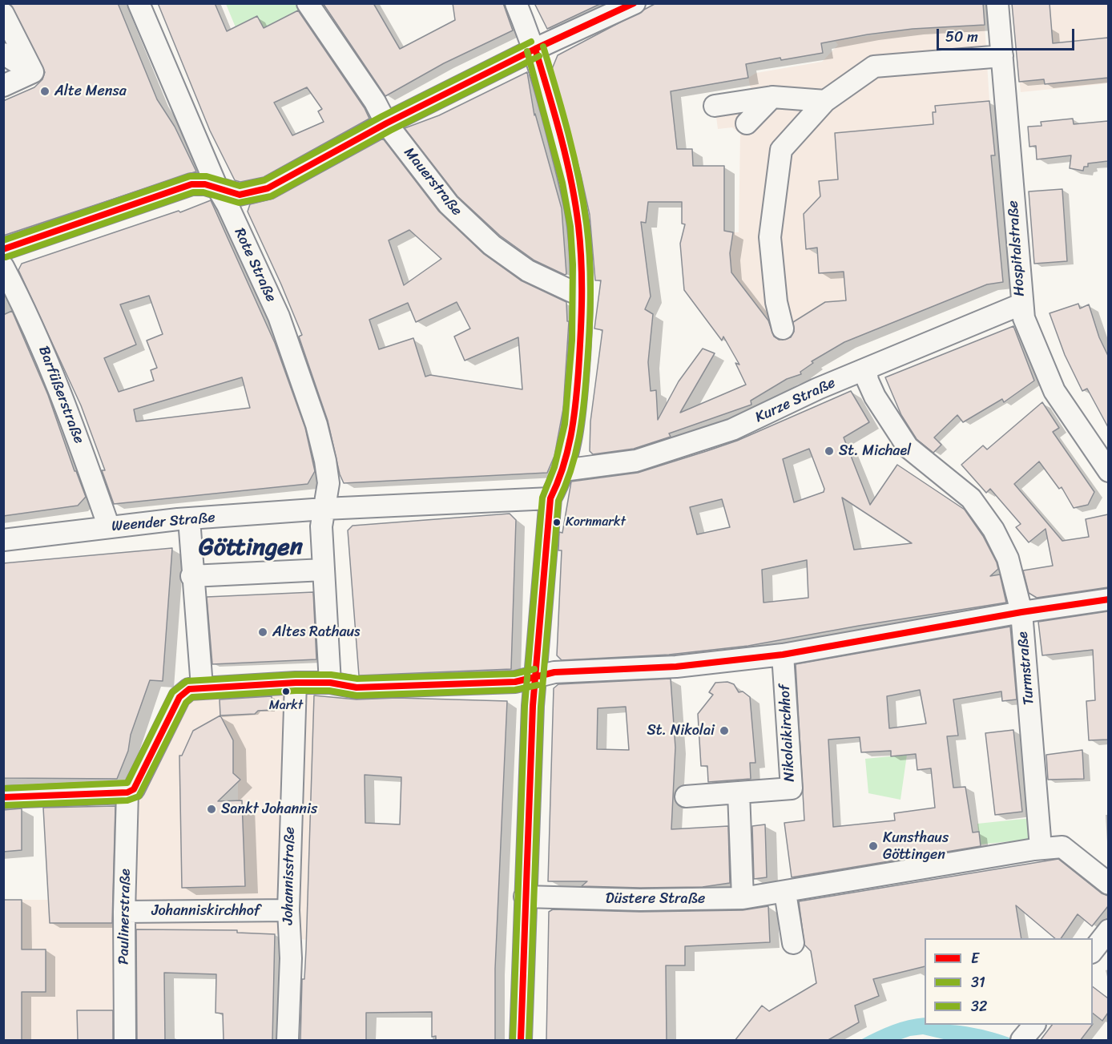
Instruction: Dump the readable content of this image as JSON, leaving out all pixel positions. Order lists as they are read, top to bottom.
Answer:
{
  "streets": {
    "street": [
      "Mauerstraße",
      "Hospitalstraße",
      "Rote Straße",
      "Barfüßerstraße",
      "Kurze Straße",
      "Weender Straße",
      "Turmstraße",
      "Nikolaikirchhof",
      "Johannisstraße",
      "Düstere Straße",
      "Johanniskirchhof",
      "Paulinerstraße"
    ]
  },
  "crossings": [
    ["Hospitalstraße", "Kurze Straße"],
    ["Rote Straße", "Weender Straße"],
    ["Barfüßerstraße", "Weender Straße"],
    ["Kurze Straße", "Turmstraße"],
    ["Turmstraße", "Düstere Straße"],
    ["Johannisstraße", "Johanniskirchhof"],
    ["Johanniskirchhof", "Paulinerstraße"]
  ],
  "districts": ["Göttingen"],
  "places": [
    "Alte Mensa",
    "St. Michael",
    "Kornmarkt",
    "Altes Rathaus",
    "Markt",
    "St. Nikolai",
    "Sankt Johannis",
    "Kunsthaus Göttingen"
  ],
  "lines": ["transit line E", "transit line 32", "transit line 31"],
  "legend": ["E", "31", "32"],
  "scale_bar": "50 m"
}
